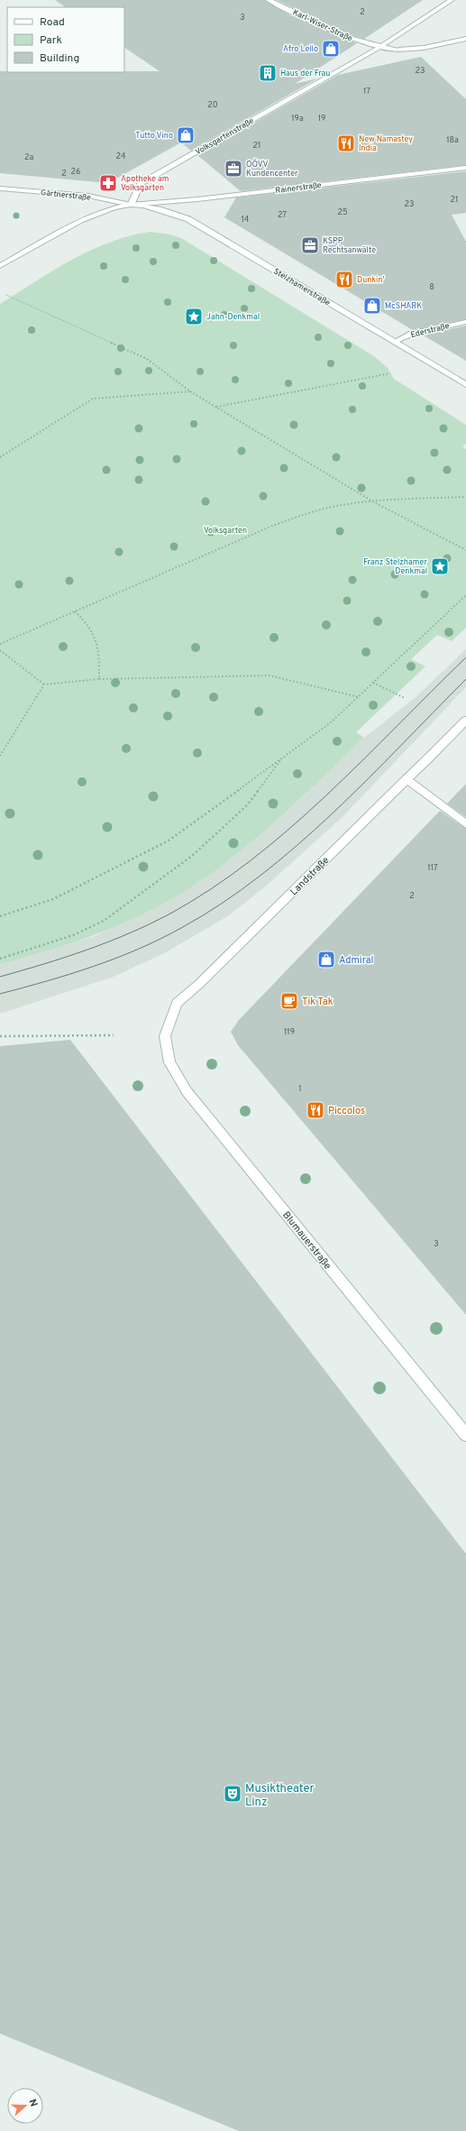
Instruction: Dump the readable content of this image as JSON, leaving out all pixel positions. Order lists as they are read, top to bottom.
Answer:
{
  "streets": {
    "street": [
      "Karl-Wiser-Straße",
      "Volksgartenstraße",
      "Rainerstraße",
      "Gärtnerstraße",
      "Stelzhamerstraße",
      "Ederstraße",
      "Landstraße",
      "Blumauerstraße"
    ]
  },
  "crossings": [
    ["Karl-Wiser-Straße", "Volksgartenstraße"],
    ["Volksgartenstraße", "Rainerstraße"],
    ["Volksgartenstraße", "Gärtnerstraße"],
    ["Volksgartenstraße", "Stelzhamerstraße"],
    ["Rainerstraße", "Gärtnerstraße"],
    ["Rainerstraße", "Stelzhamerstraße"],
    ["Gärtnerstraße", "Stelzhamerstraße"],
    ["Stelzhamerstraße", "Ederstraße"],
    ["Landstraße", "Blumauerstraße"]
  ],
  "parks": ["Volksgarten"],
  "places": {
    "shop": [
      "Afro Lello",
      "Tutto Vino",
      "McSHARK",
      "Admiral"
    ],
    "building": ["Haus der Frau"],
    "restaurant": ["New Namastey India", "Dunkin'", "Piccolos"],
    "office": ["OÖVV Kundencenter", "KSPP Rechtsanwälte"],
    "pharmacy": ["Apotheke am Volksgarten"],
    "place": ["Jahn-Denkmal", "Franz Stelzhamer Denkmal"],
    "cafe": ["Tik Tak"],
    "theatre": ["Musiktheater Linz"]
  },
  "house_numbers": [
    "2",
    "3",
    "23",
    "17",
    "20",
    "19a",
    "19",
    "18a",
    "21",
    "24",
    "2a",
    "26",
    "2",
    "21",
    "23",
    "25",
    "27",
    "14",
    "8",
    "117",
    "2",
    "119",
    "1",
    "3"
  ],
  "legend": ["Road", "Park", "Building"],
  "north": "right"
}
